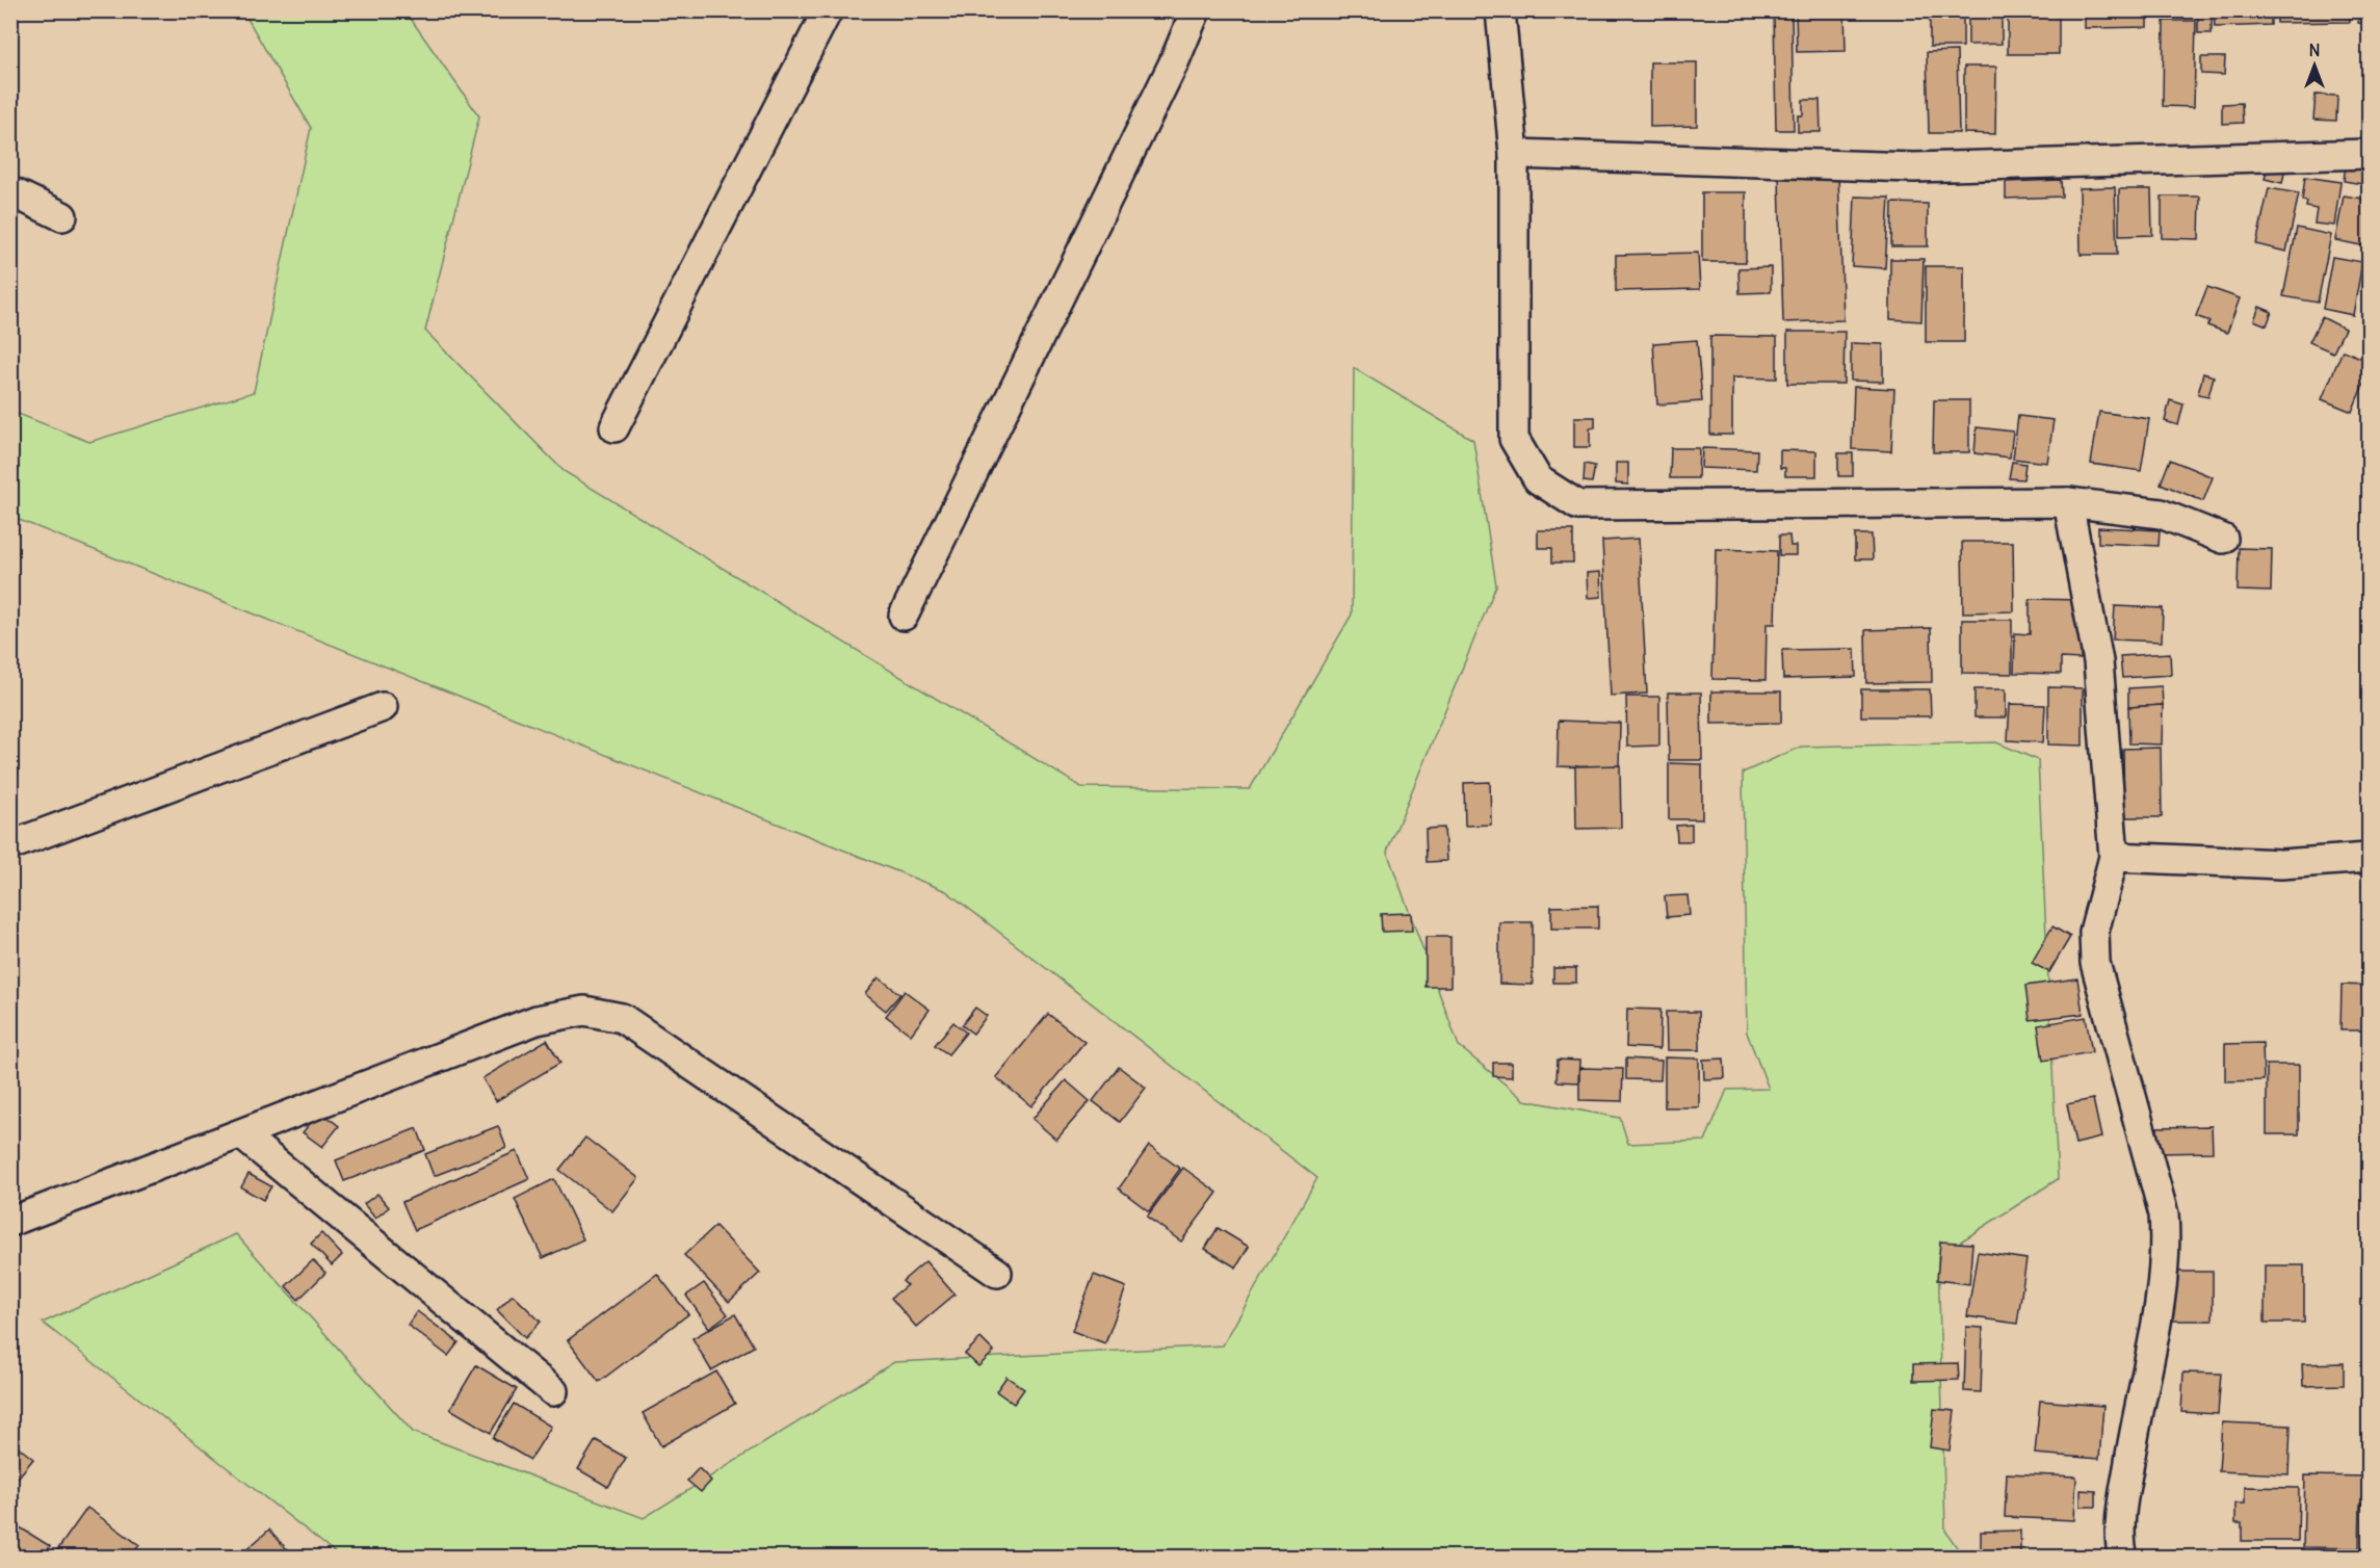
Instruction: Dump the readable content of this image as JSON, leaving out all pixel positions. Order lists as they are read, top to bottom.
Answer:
{
  "north": "top"
}
